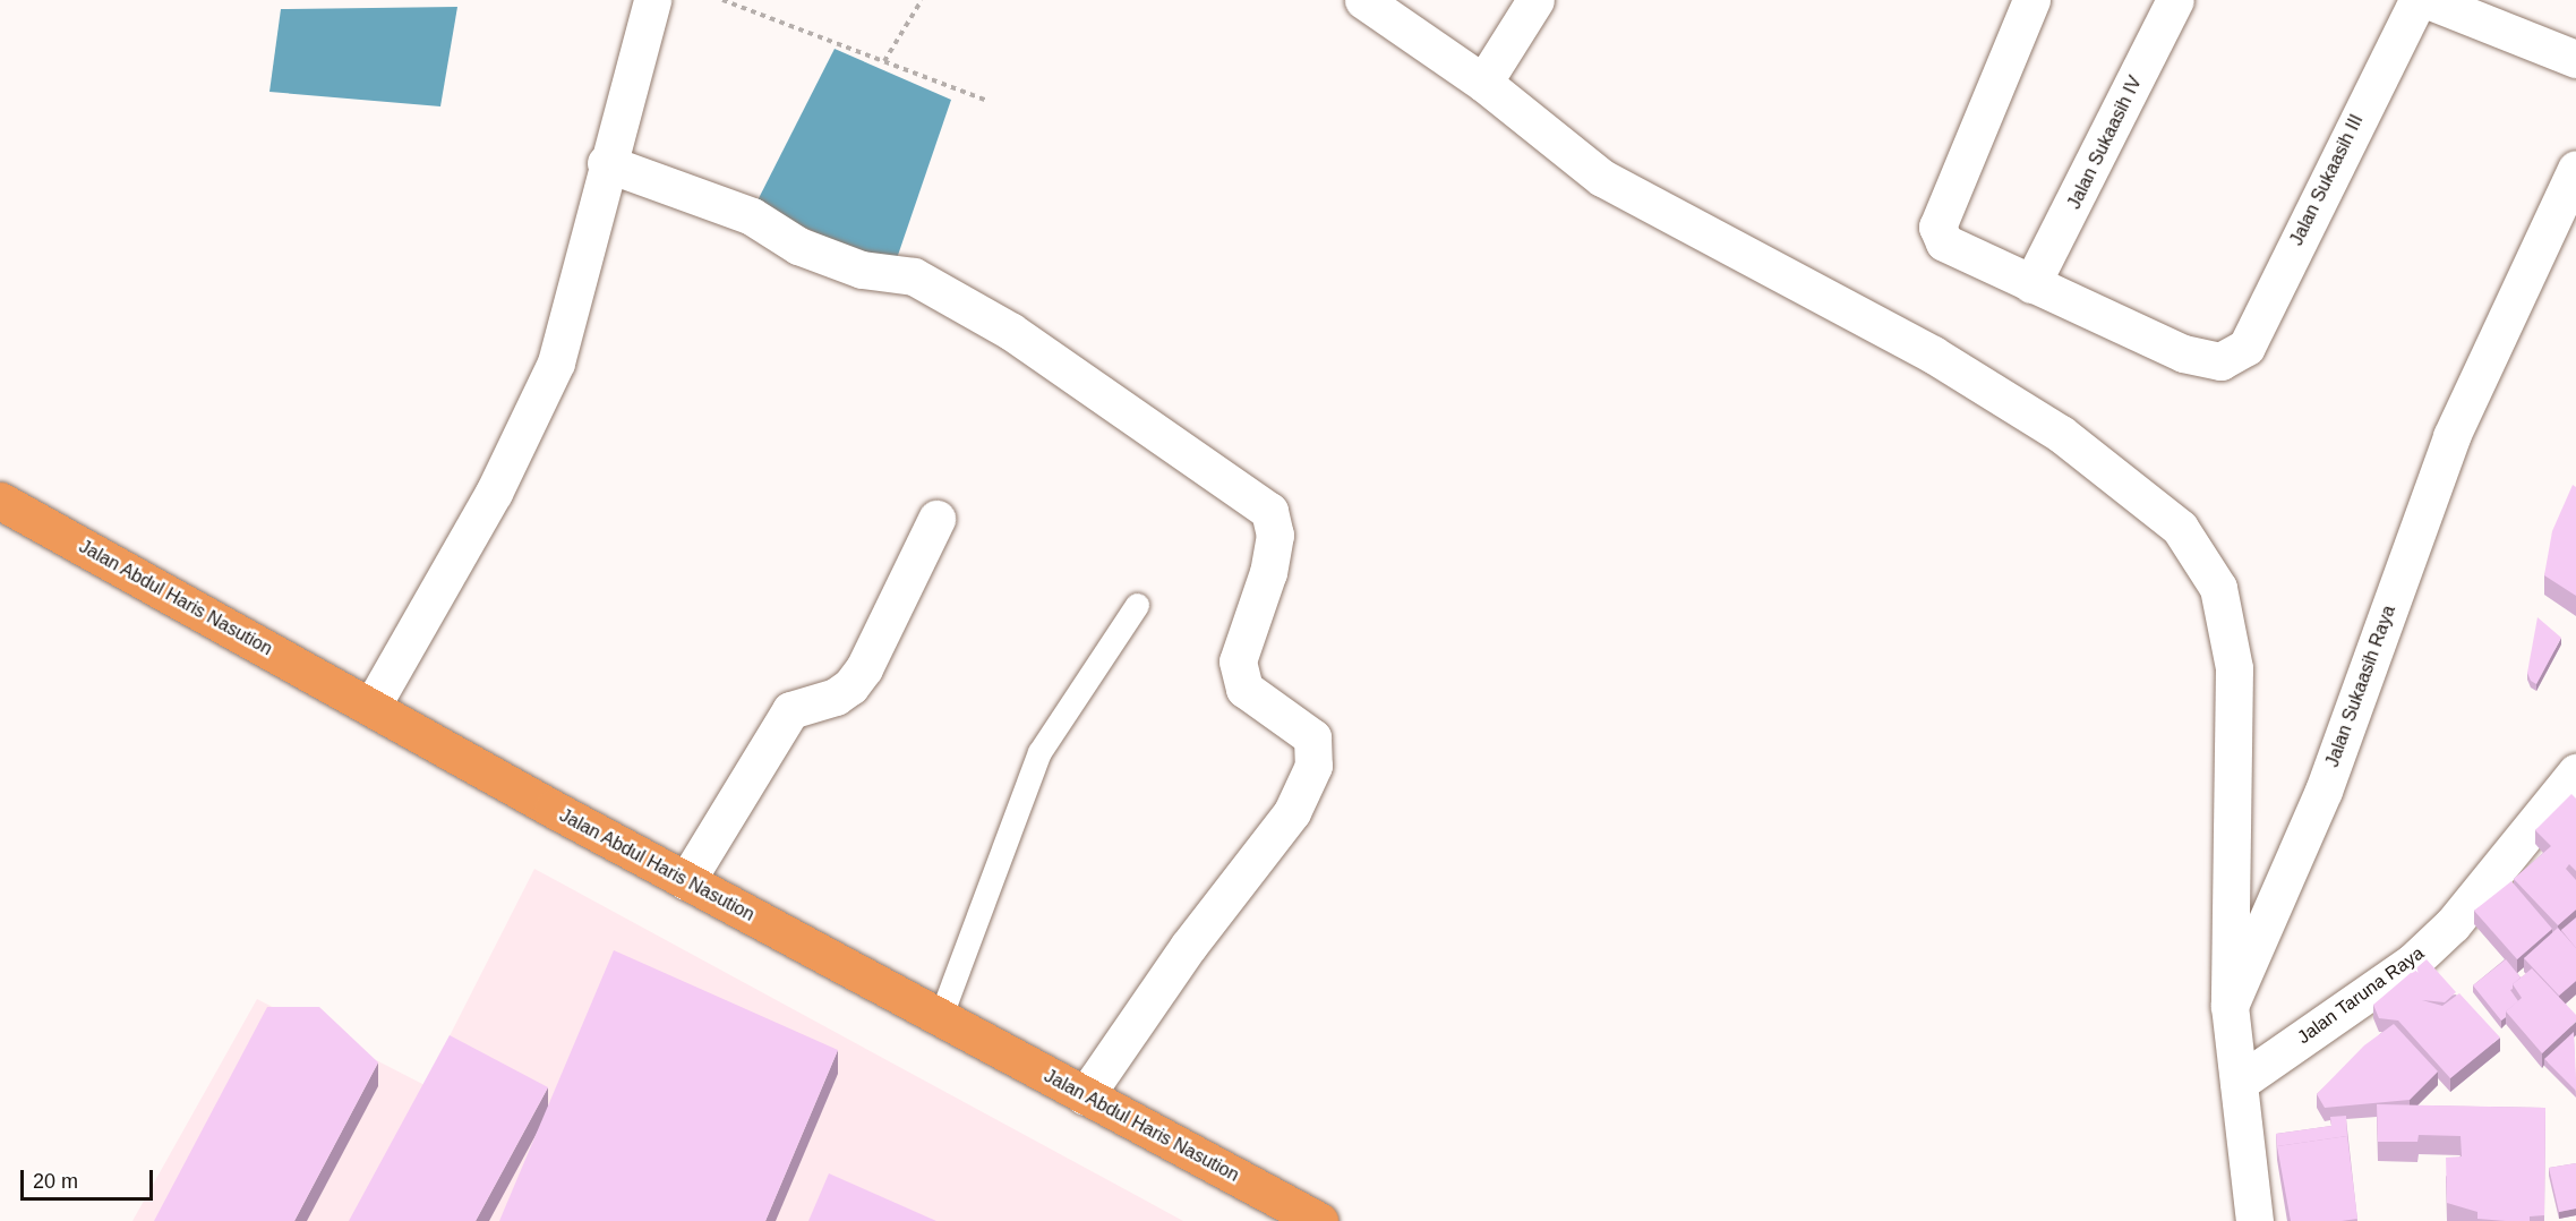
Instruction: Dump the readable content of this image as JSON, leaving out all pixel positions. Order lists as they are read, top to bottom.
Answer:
{
  "streets": {
    "highway": ["Jalan Abdul Haris Nasution"],
    "street": [
      "Jalan Sukaasih IV",
      "Jalan Sukaasih III",
      "Jalan Sukaasih Raya",
      "Jalan Taruna Raya"
    ]
  },
  "crossings": [
    ["Jalan Sukaasih IV", "Jalan Sukaasih III"]
  ],
  "scale_bar": "20 m"
}
